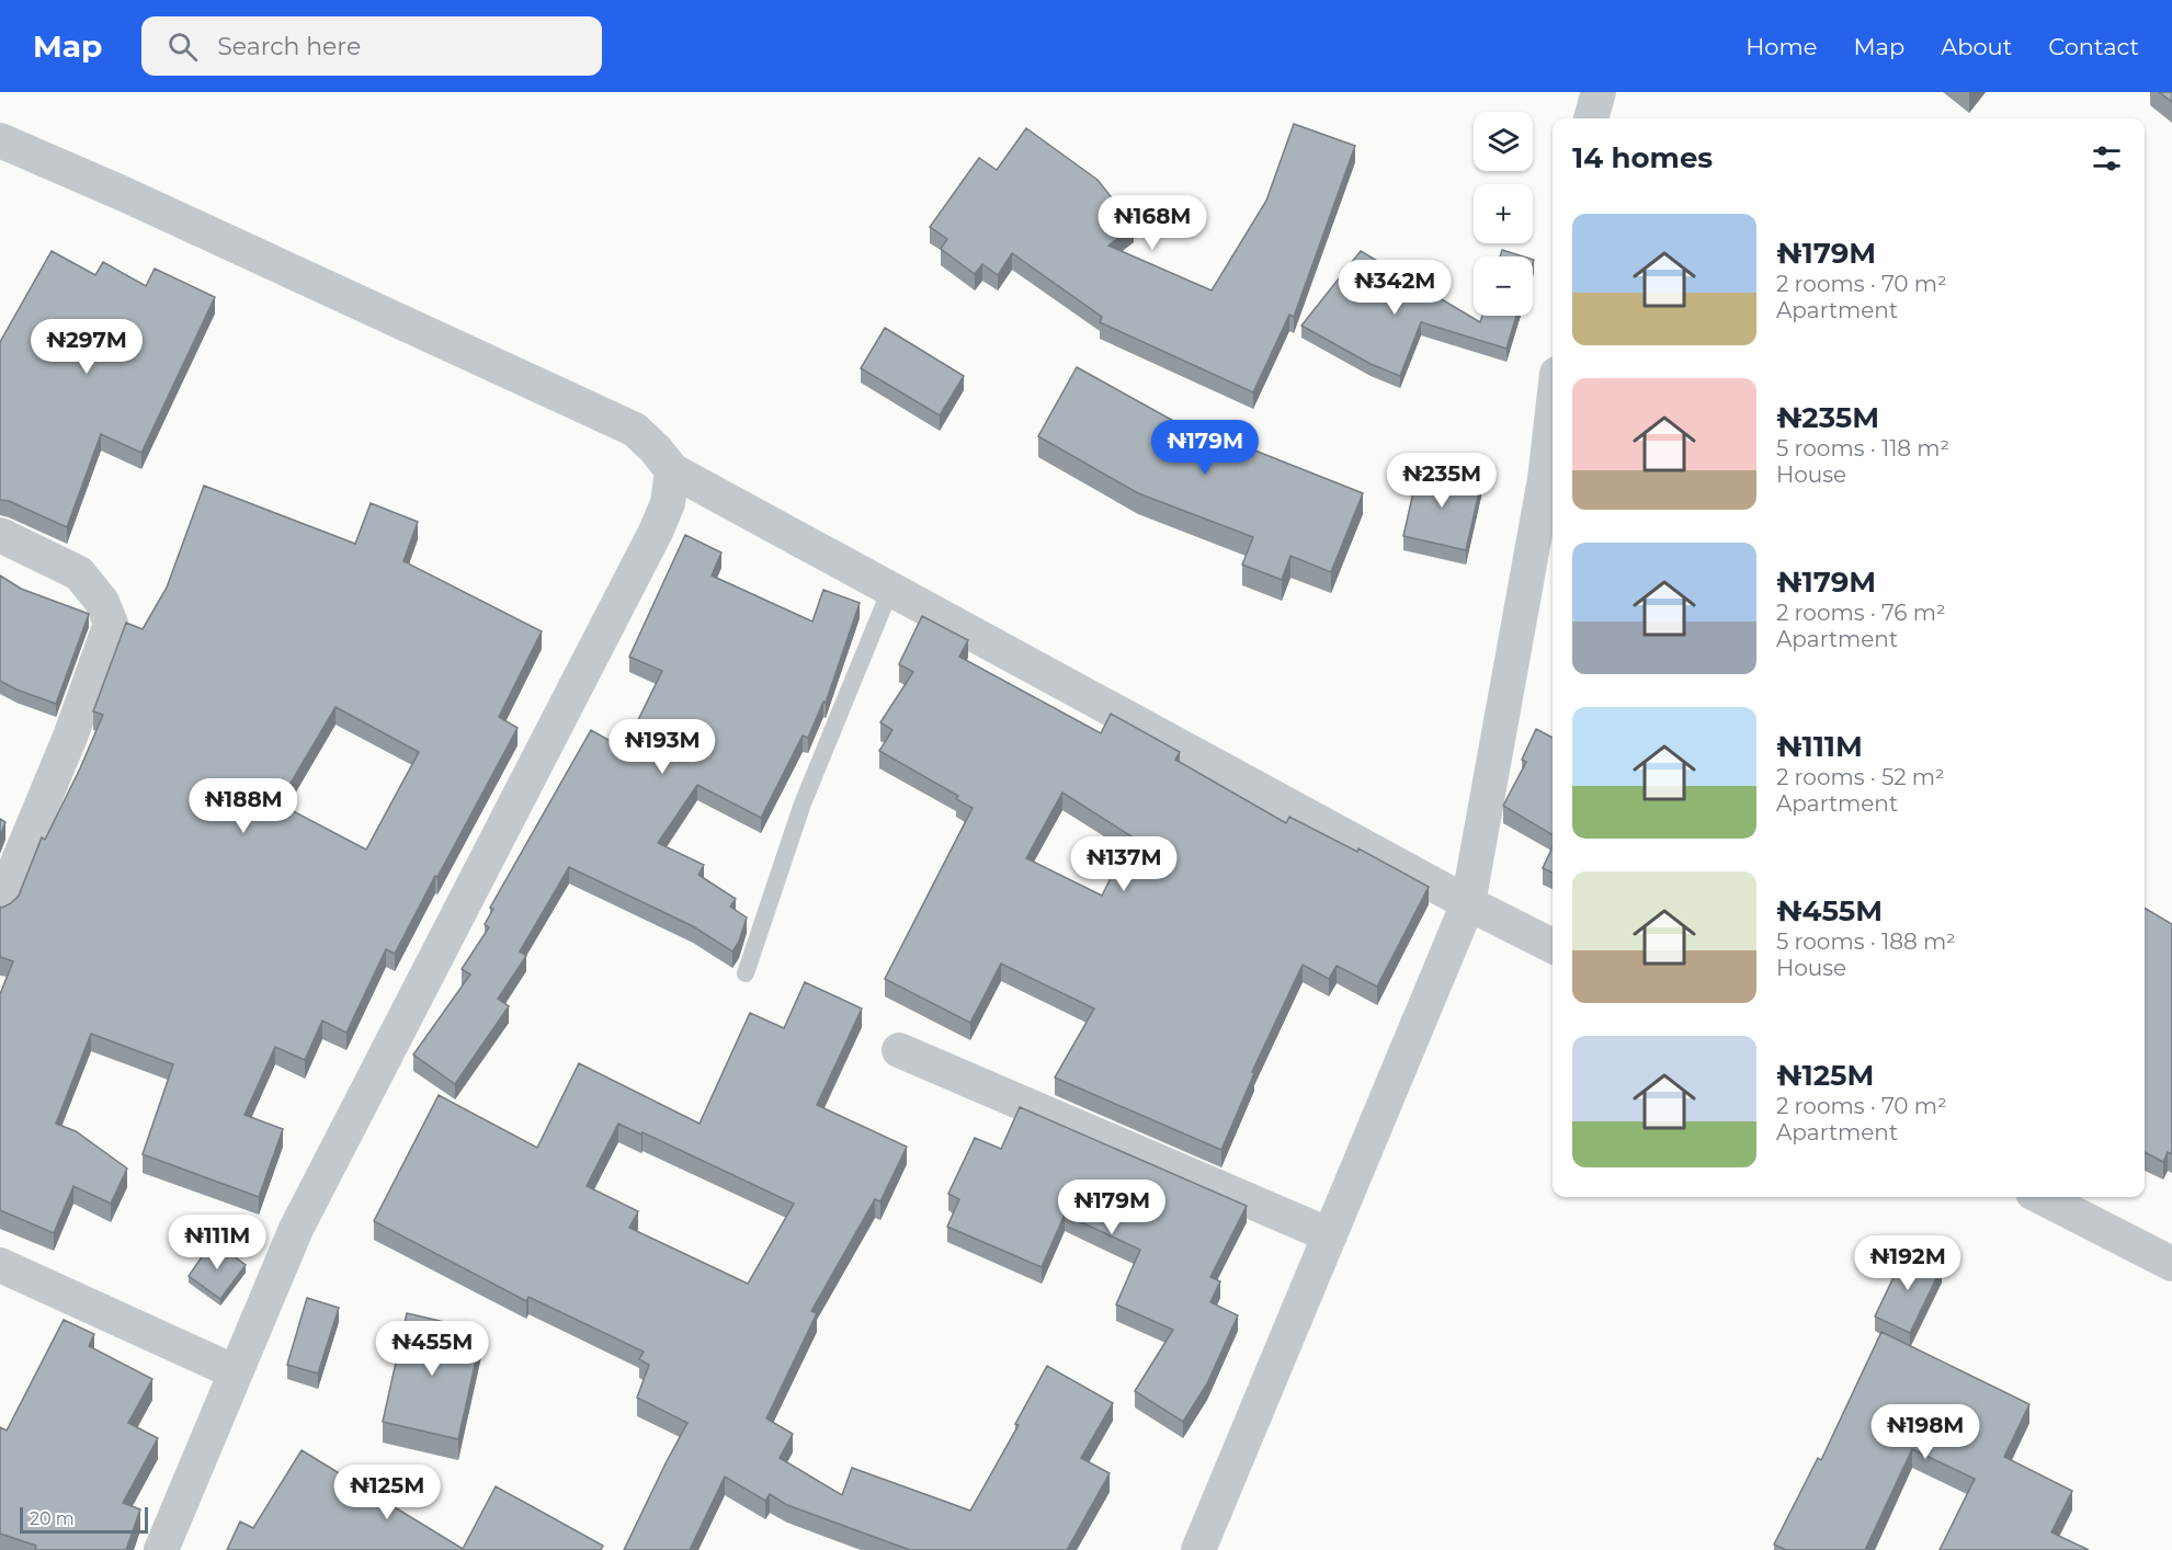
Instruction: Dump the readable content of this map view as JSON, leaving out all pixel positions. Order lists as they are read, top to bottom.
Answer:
{
  "scale_bar": "20 m",
  "page": {
    "header": "Map",
    "search": "Search here",
    "nav": [
      "Home",
      "Map",
      "About",
      "Contact"
    ],
    "map_buttons": ["+", "−"],
    "heading": "14 homes",
    "price": [
      "₦168M",
      "₦342M",
      "₦297M",
      "₦179M",
      "₦235M",
      "₦193M",
      "₦188M",
      "₦137M",
      "₦179M",
      "₦111M",
      "₦192M",
      "₦455M",
      "₦198M",
      "₦125M"
    ],
    "list": [
      {
        "name": "₦179M",
        "note": "2 rooms · 70 m² · Apartment"
      },
      {
        "name": "₦235M",
        "note": "5 rooms · 118 m² · House"
      },
      {
        "name": "₦179M",
        "note": "2 rooms · 76 m² · Apartment"
      },
      {
        "name": "₦111M",
        "note": "2 rooms · 52 m² · Apartment"
      },
      {
        "name": "₦455M",
        "note": "5 rooms · 188 m² · House"
      },
      {
        "name": "₦125M",
        "note": "2 rooms · 70 m² · Apartment"
      }
    ],
    "scale": "20 m"
  }
}
